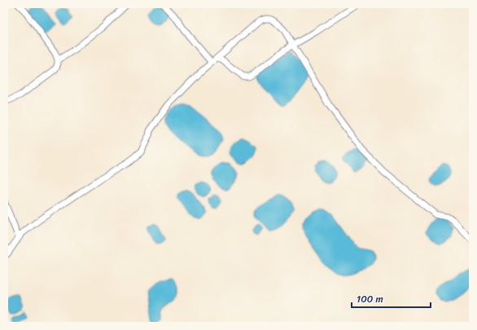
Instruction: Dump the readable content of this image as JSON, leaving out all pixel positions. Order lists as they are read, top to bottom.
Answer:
{
  "scale_bar": "100 m"
}
